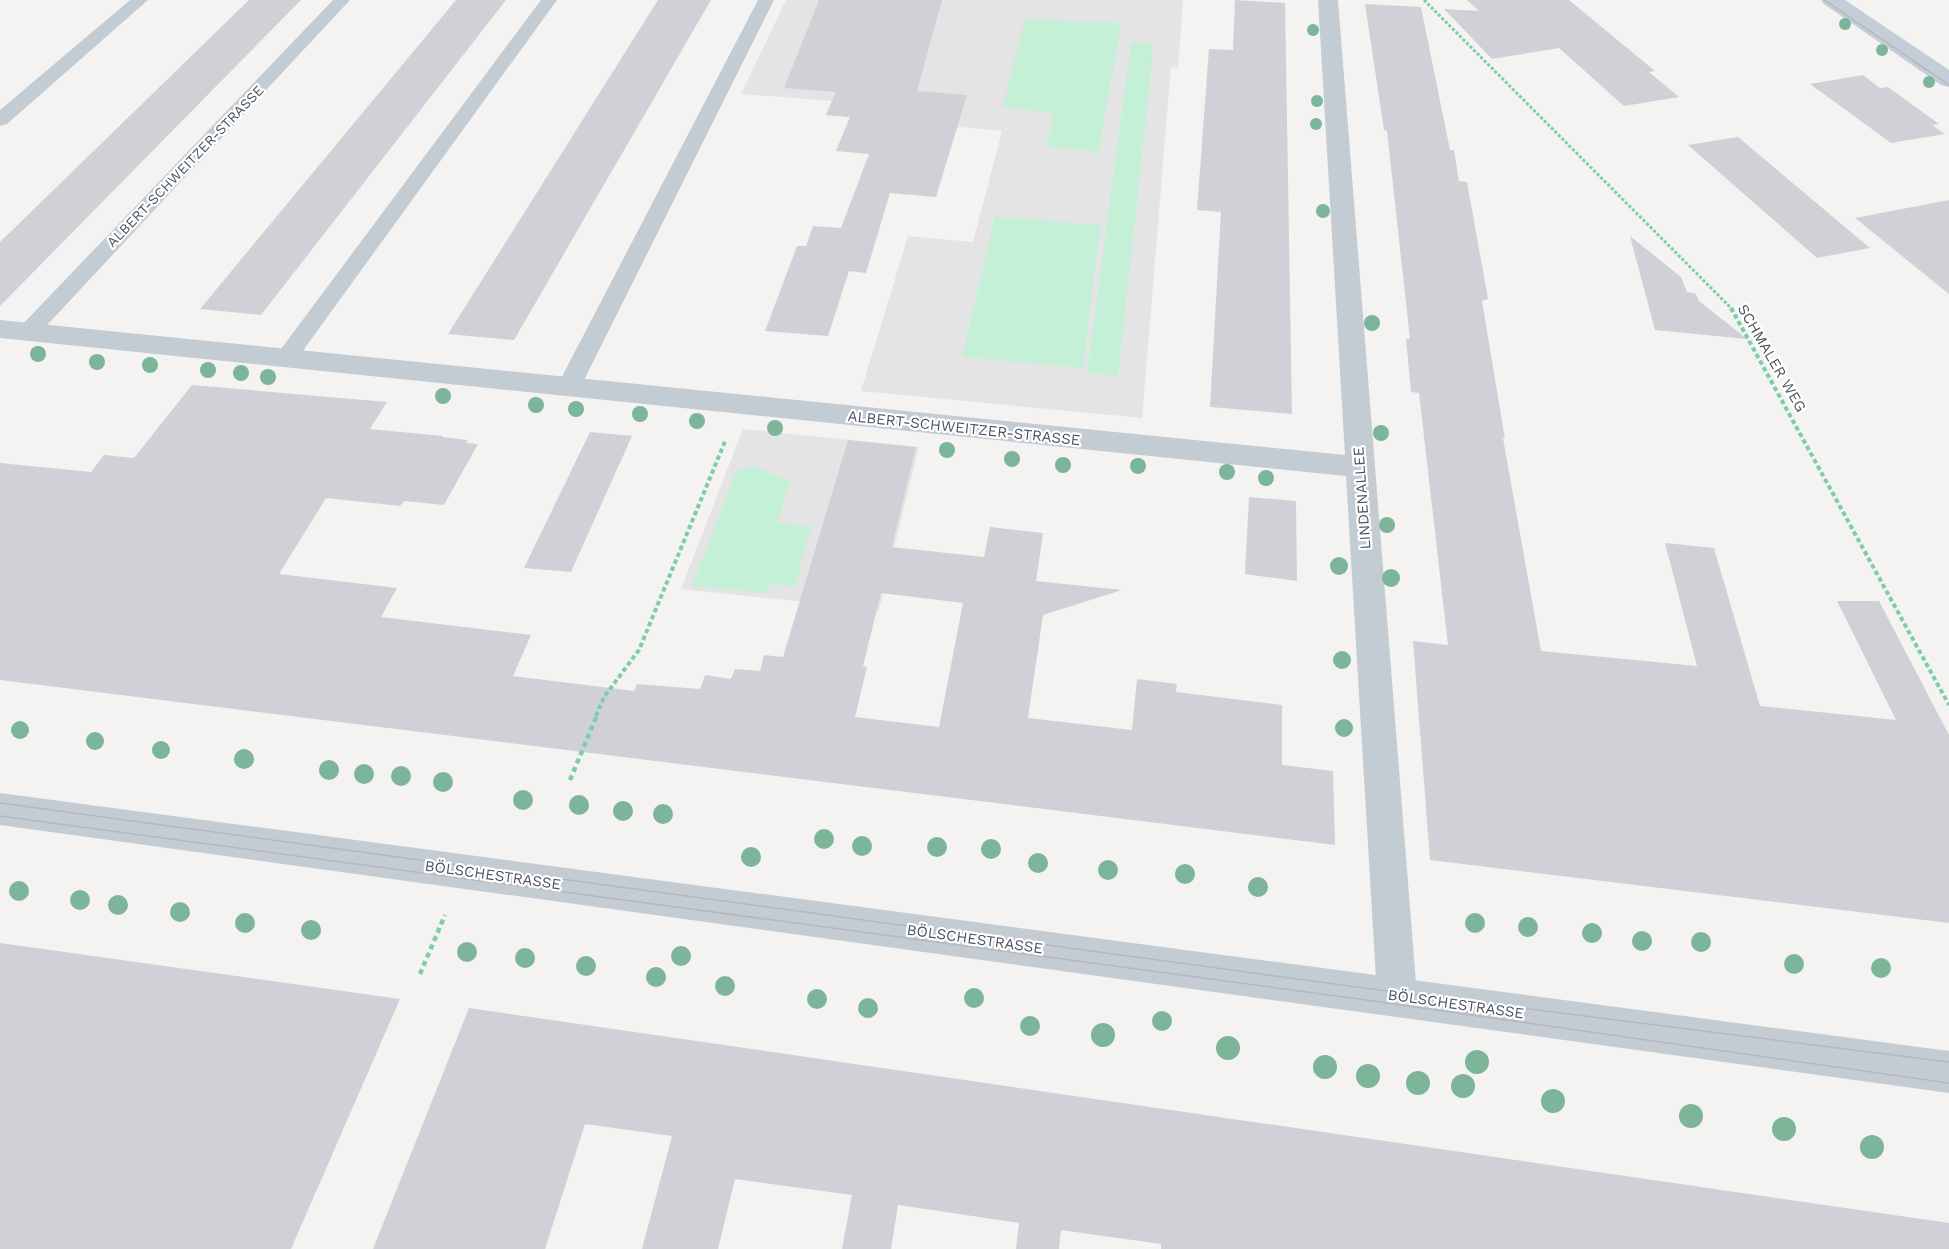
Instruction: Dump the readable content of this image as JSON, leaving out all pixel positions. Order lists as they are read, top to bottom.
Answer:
{
  "streets": {
    "street": ["ALBERT-SCHWEITZER-STRASSE", "LINDENALLEE", "BÖLSCHESTRASSE"],
    "path": ["SCHMALER WEG"]
  },
  "crossings": [
    ["ALBERT-SCHWEITZER-STRASSE", "LINDENALLEE"],
    ["LINDENALLEE", "BÖLSCHESTRASSE"]
  ]
}
